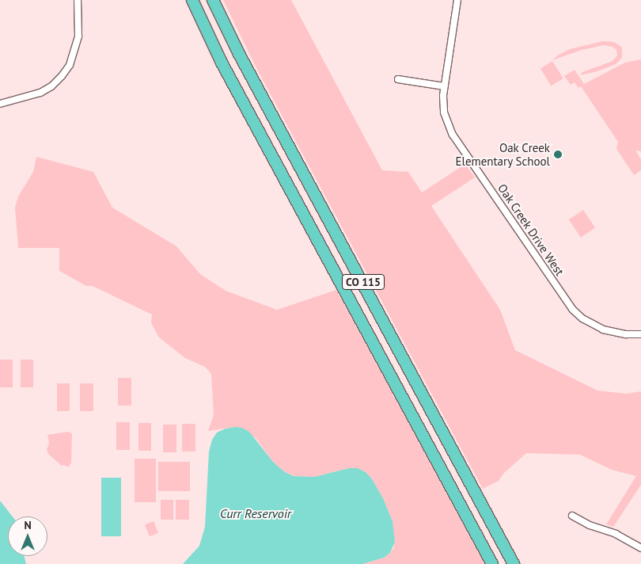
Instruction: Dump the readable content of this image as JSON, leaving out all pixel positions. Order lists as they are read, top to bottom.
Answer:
{
  "streets": {
    "highway": ["CO 115"],
    "street": ["Oak Creek Drive West"]
  },
  "water": ["Curr Reservoir"],
  "places": ["Oak Creek Elementary School"],
  "north": "top"
}
